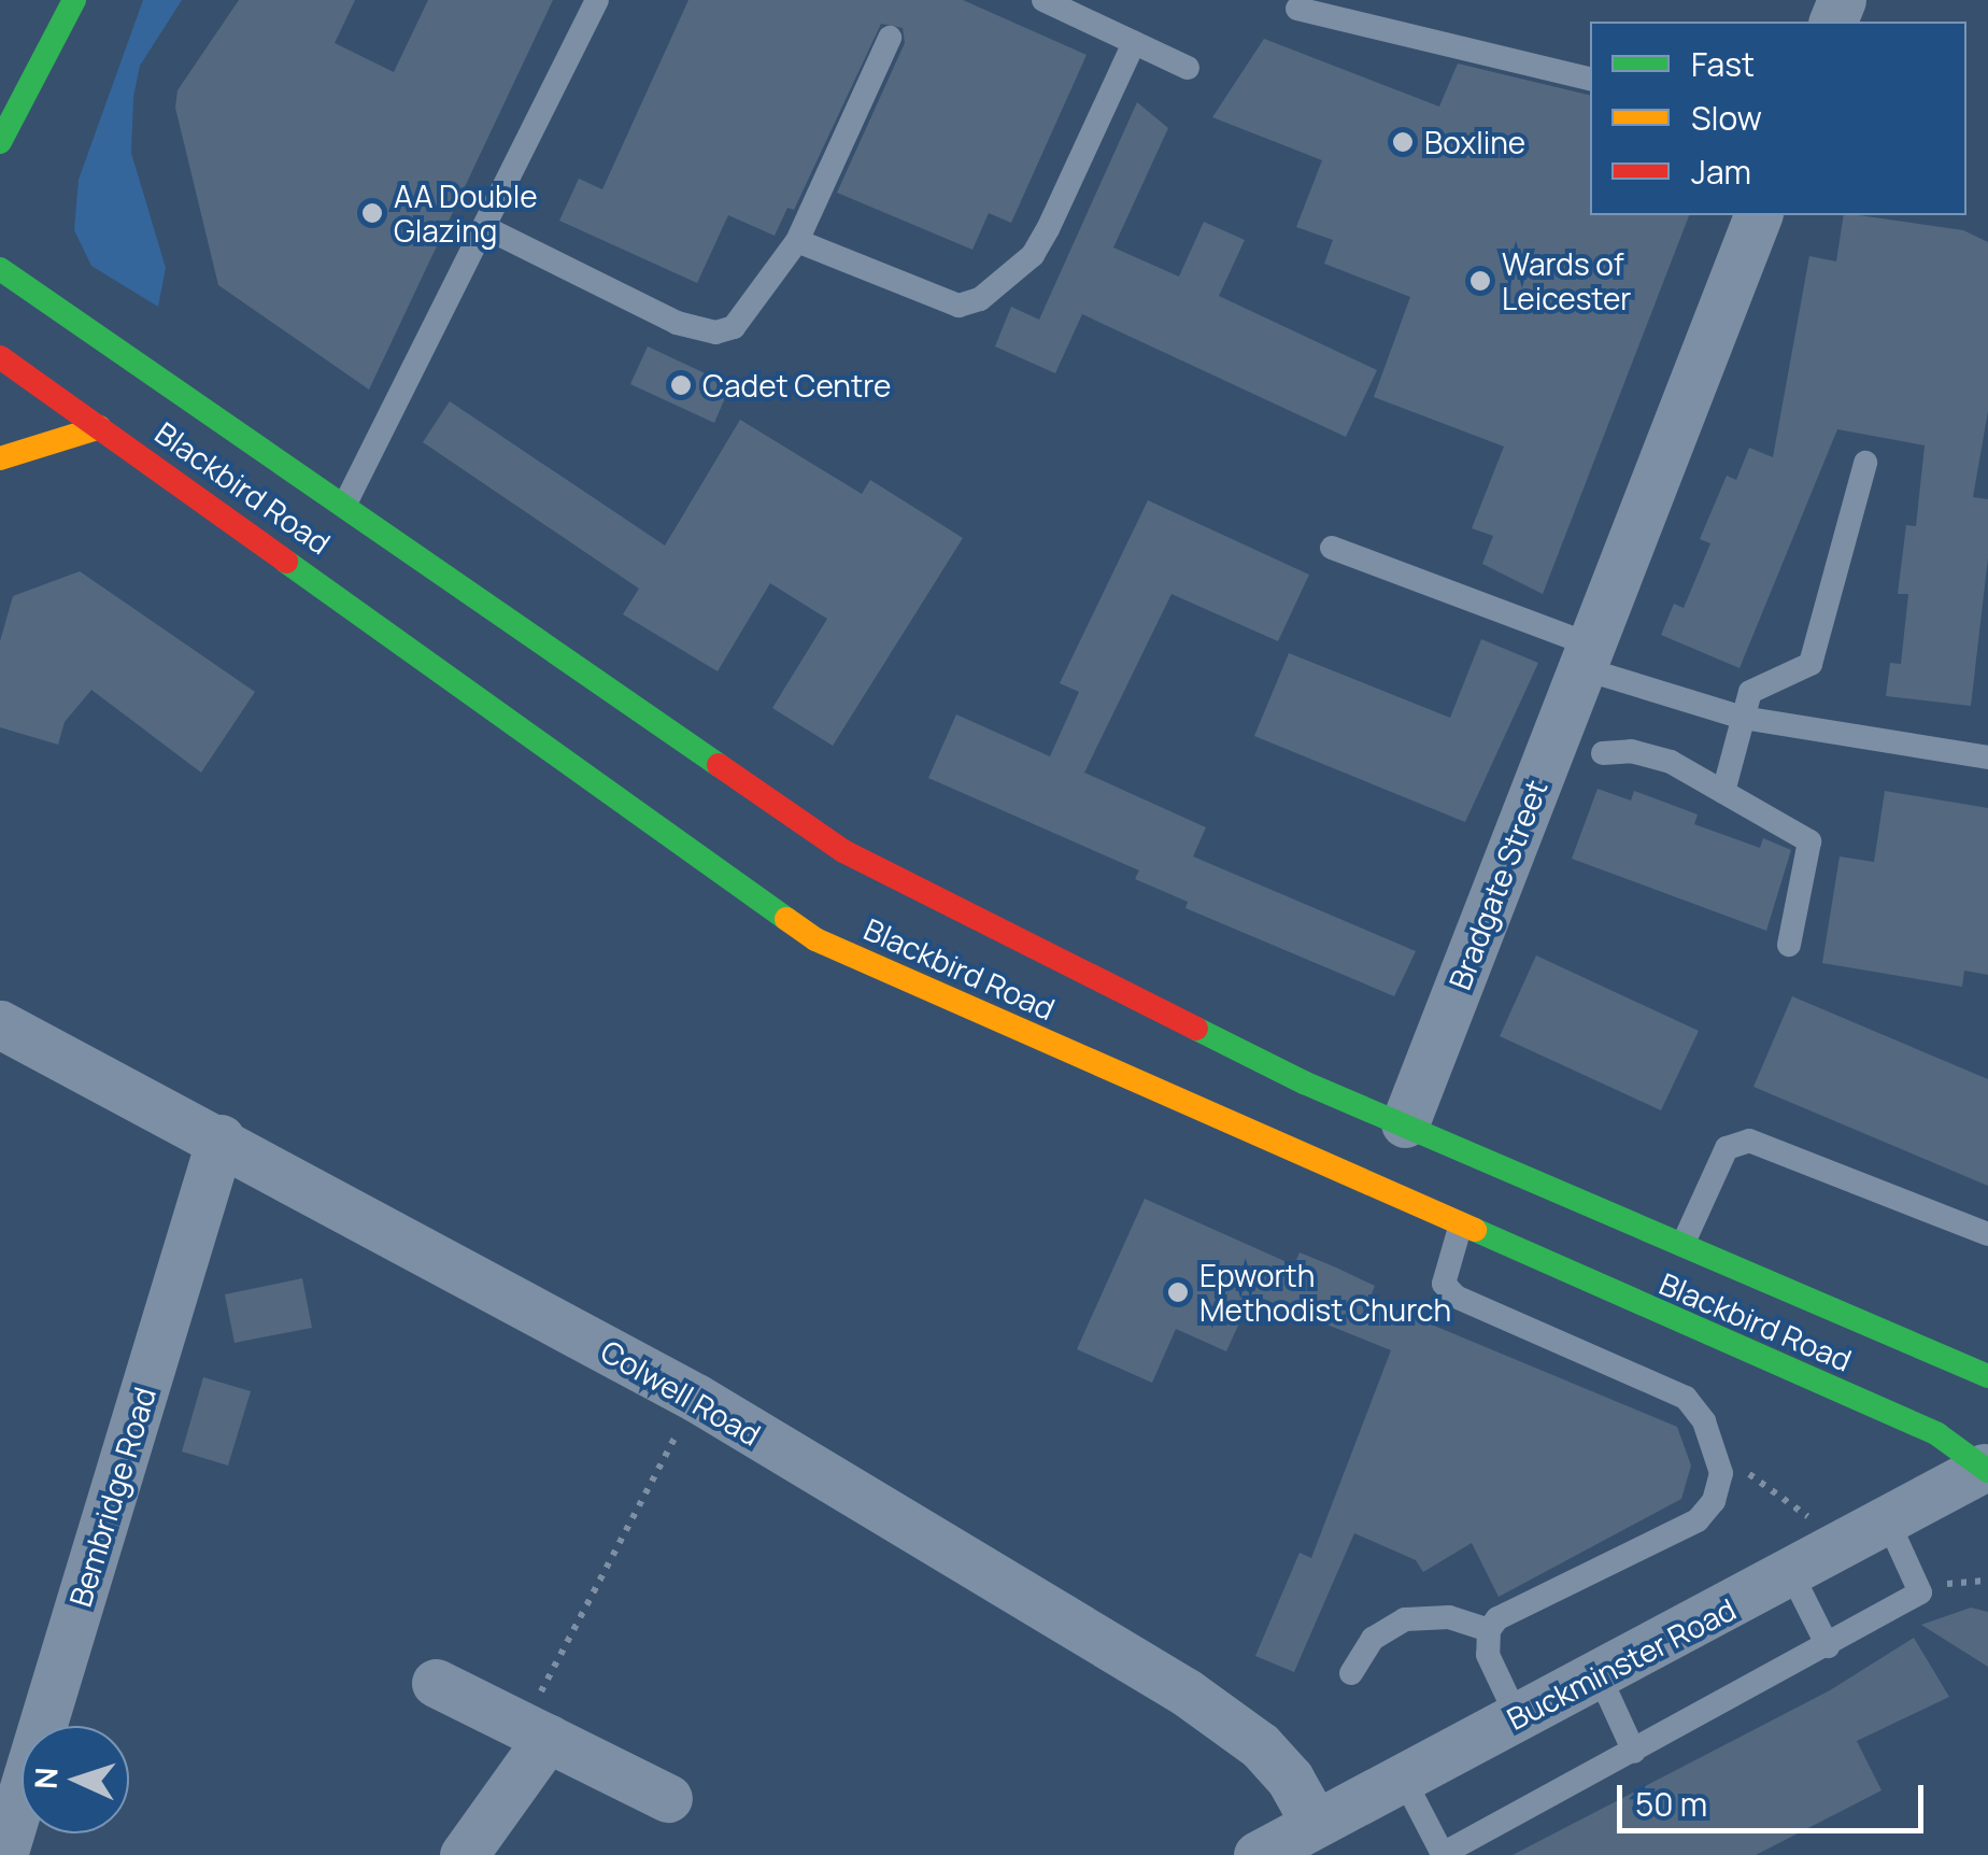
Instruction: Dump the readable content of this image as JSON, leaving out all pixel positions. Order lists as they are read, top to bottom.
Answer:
{
  "streets": {
    "main road": ["Blackbird Road"],
    "street": [
      "Bradgate Street",
      "Colwell Road",
      "Bembridge Road",
      "Buckminster Road"
    ]
  },
  "crossings": [
    ["Blackbird Road", "Bradgate Street"],
    ["Blackbird Road", "Buckminster Road"],
    ["Colwell Road", "Bembridge Road"],
    ["Colwell Road", "Buckminster Road"]
  ],
  "places": [
    "Boxline",
    "AA Double Glazing",
    "Wards of Leicester",
    "Cadet Centre",
    "Epworth Methodist Church"
  ],
  "legend": ["Fast", "Slow", "Jam"],
  "scale_bar": "50 m",
  "north": "left"
}
